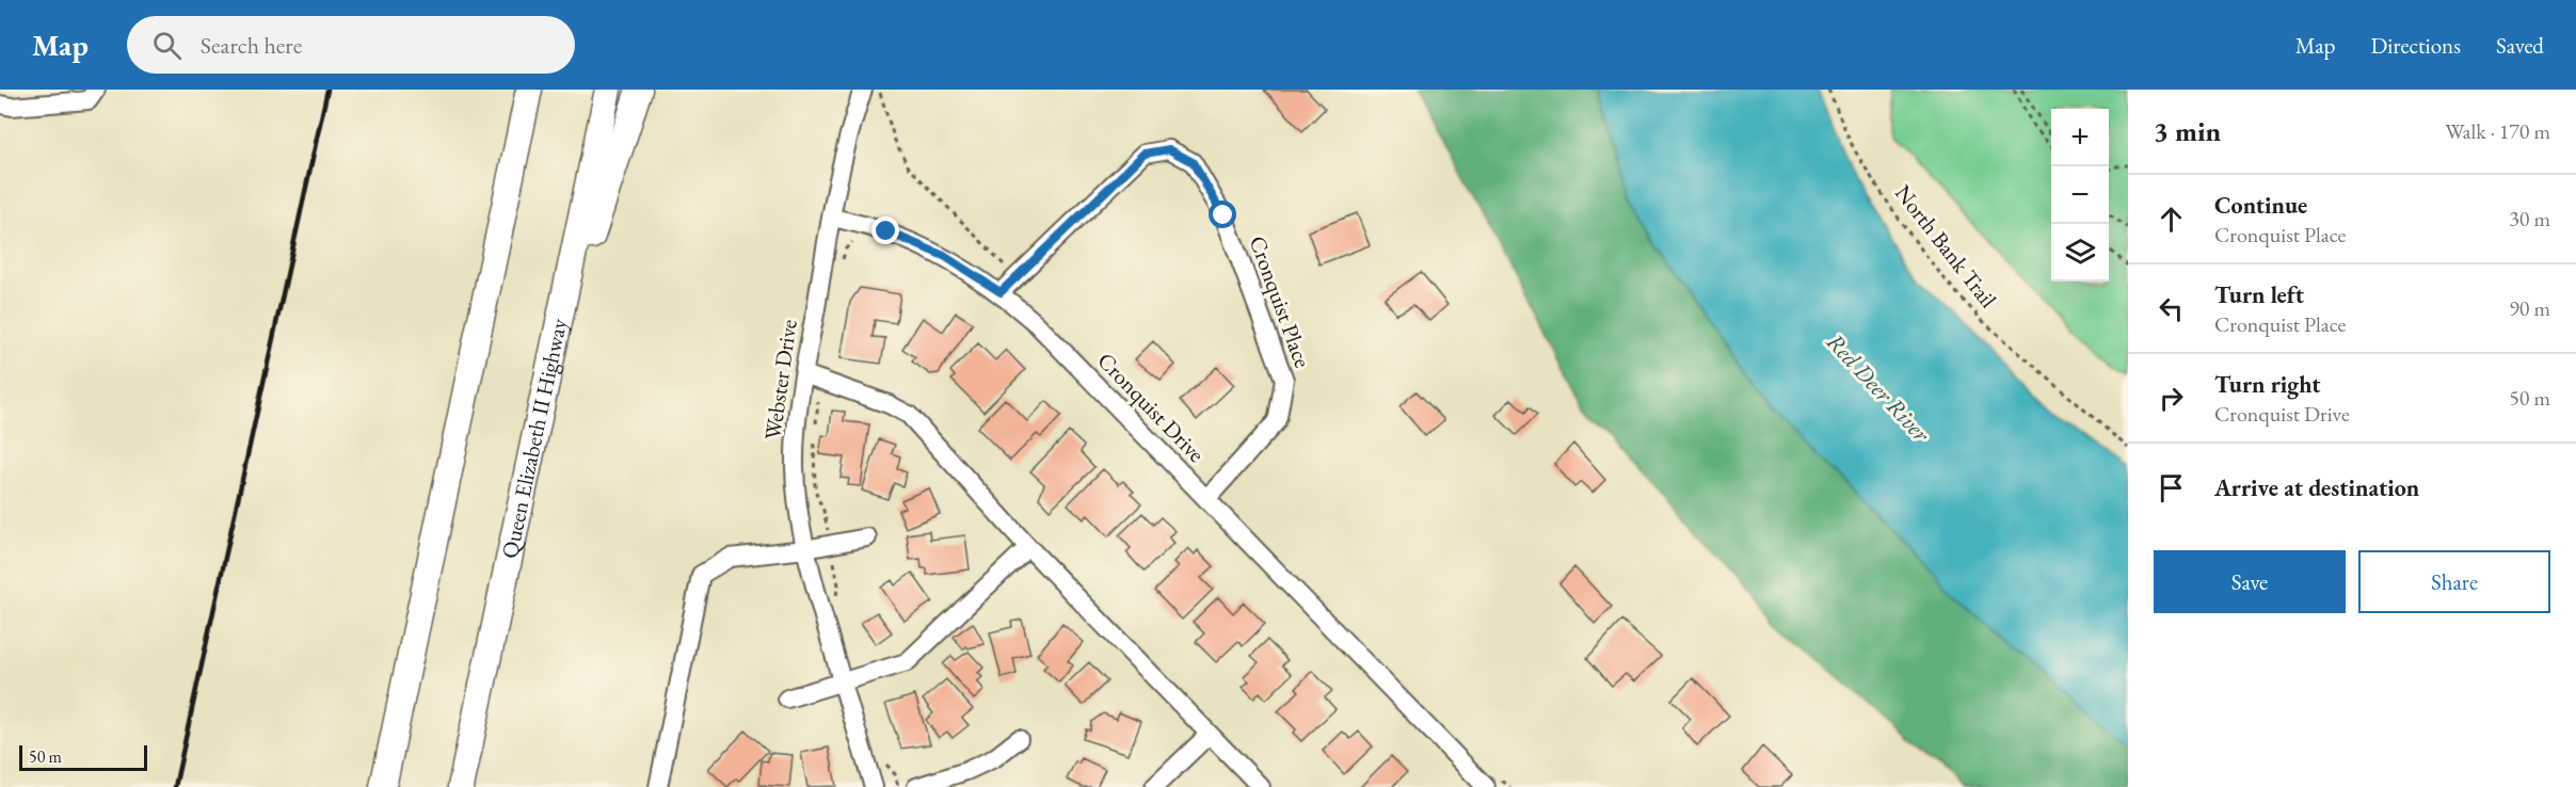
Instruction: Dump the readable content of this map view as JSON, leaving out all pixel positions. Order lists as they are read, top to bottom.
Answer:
{
  "streets": {
    "highway": ["Queen Elizabeth II Highway"],
    "street": ["Cronquist Place", "Webster Drive", "Cronquist Drive"],
    "path": ["North Bank Trail"]
  },
  "crossings": [
    ["Cronquist Place", "Cronquist Drive"],
    ["Webster Drive", "Cronquist Drive"]
  ],
  "water": ["Red Deer River"],
  "scale_bar": "50 m",
  "page": {
    "header": "Map",
    "search": "Search here",
    "nav": ["Map", "Directions", "Saved"],
    "heading": ["3 min", "Walk · 170 m"],
    "map_buttons": ["+", "−"],
    "list": [
      ["Continue", "Cronquist Place", "30 m"],
      ["Turn left", "Cronquist Place", "90 m"],
      ["Turn right", "Cronquist Drive", "50 m"],
      "Arrive at destination"
    ],
    "buttons": ["Save", "Share"],
    "scale": "50 m"
  }
}
